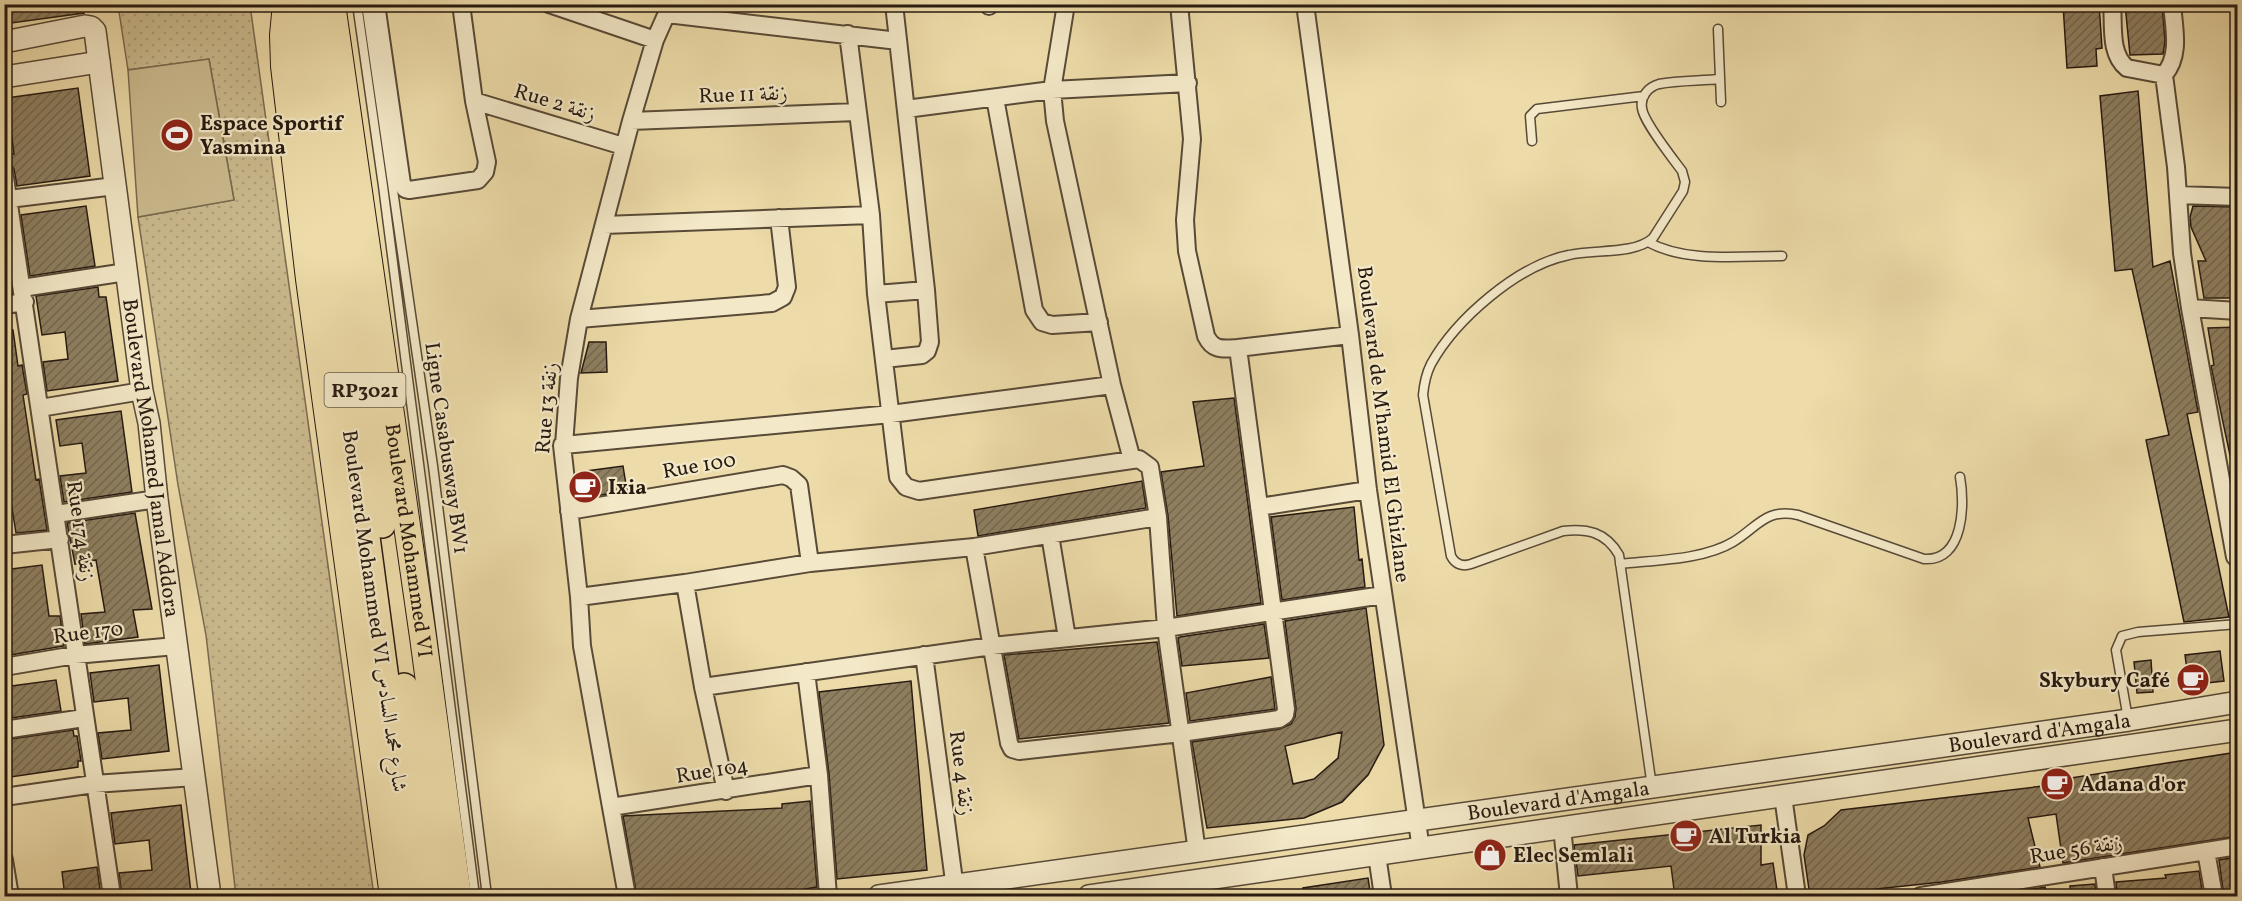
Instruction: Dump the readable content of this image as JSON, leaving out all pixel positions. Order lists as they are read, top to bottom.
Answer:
{
  "streets": {
    "highway": ["RP3021", "Boulevard Mohammed VI شارع محمد السادس"],
    "main road": ["Boulevard Mohammed VI"],
    "street": [
      "Rue 11 زنقة",
      "Rue 2 زنقة",
      "Rue 13 زنقة",
      "Boulevard de M'hamid El Ghizlane",
      "Boulevard Mohamed Jamal Addora",
      "Rue 100",
      "Rue 174 زنقة",
      "Rue 170",
      "Boulevard d'Amgala",
      "Rue 104",
      "Rue 4 زنقة",
      "Rue 56 زنقة"
    ],
    "lane": ["Ligne Casabusway BW1"]
  },
  "crossings": [
    ["Rue 11 زنقة", "Rue 13 زنقة"],
    ["Rue 2 زنقة", "Rue 13 زنقة"],
    ["Rue 13 زنقة", "Rue 100"],
    ["Rue 13 زنقة", "Rue 104"],
    ["Boulevard de M'hamid El Ghizlane", "Boulevard d'Amgala"],
    ["Boulevard Mohamed Jamal Addora", "Rue 170"],
    ["Rue 174 زنقة", "Rue 170"],
    ["Boulevard d'Amgala", "Rue 4 زنقة"]
  ],
  "places": {
    "sports": ["Espace Sportif Yasmina"],
    "cafe": [
      "Ixia",
      "Skybury Café",
      "Adana d'or",
      "Al Turkia"
    ],
    "shop": ["Elec Semlali"]
  }
}
